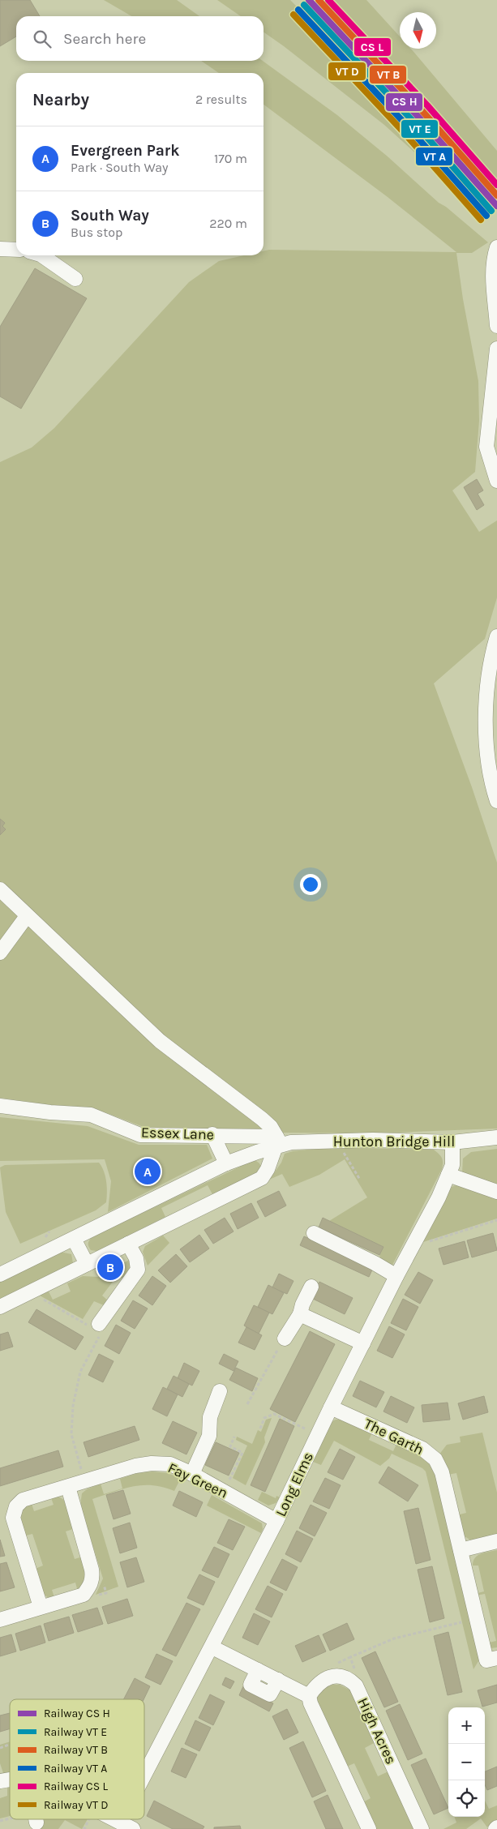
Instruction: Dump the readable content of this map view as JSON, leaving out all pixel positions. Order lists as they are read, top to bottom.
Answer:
{
  "streets": {
    "street": [
      "Essex Lane",
      "Hunton Bridge Hill",
      "The Garth",
      "Fay Green",
      "Long Elms",
      "High Acres"
    ]
  },
  "crossings": [
    ["Essex Lane", "Hunton Bridge Hill"],
    ["Hunton Bridge Hill", "Long Elms"],
    ["The Garth", "Long Elms"],
    ["Fay Green", "Long Elms"]
  ],
  "legend": [
    "Railway CS H",
    "Railway VT E",
    "Railway VT B",
    "Railway VT A",
    "Railway CS L",
    "Railway VT D"
  ],
  "north": "bottom",
  "page": {
    "search": "Search here",
    "heading": ["Nearby", "2 results"],
    "list": [
      {
        "mark": "A",
        "name": "Evergreen Park",
        "note": "Park · South Way",
        "value": "170 m"
      },
      {
        "mark": "B",
        "name": "South Way",
        "note": "Bus stop",
        "value": "220 m"
      }
    ],
    "pins": ["A", "B"],
    "map_buttons": ["+", "−"]
  }
}
